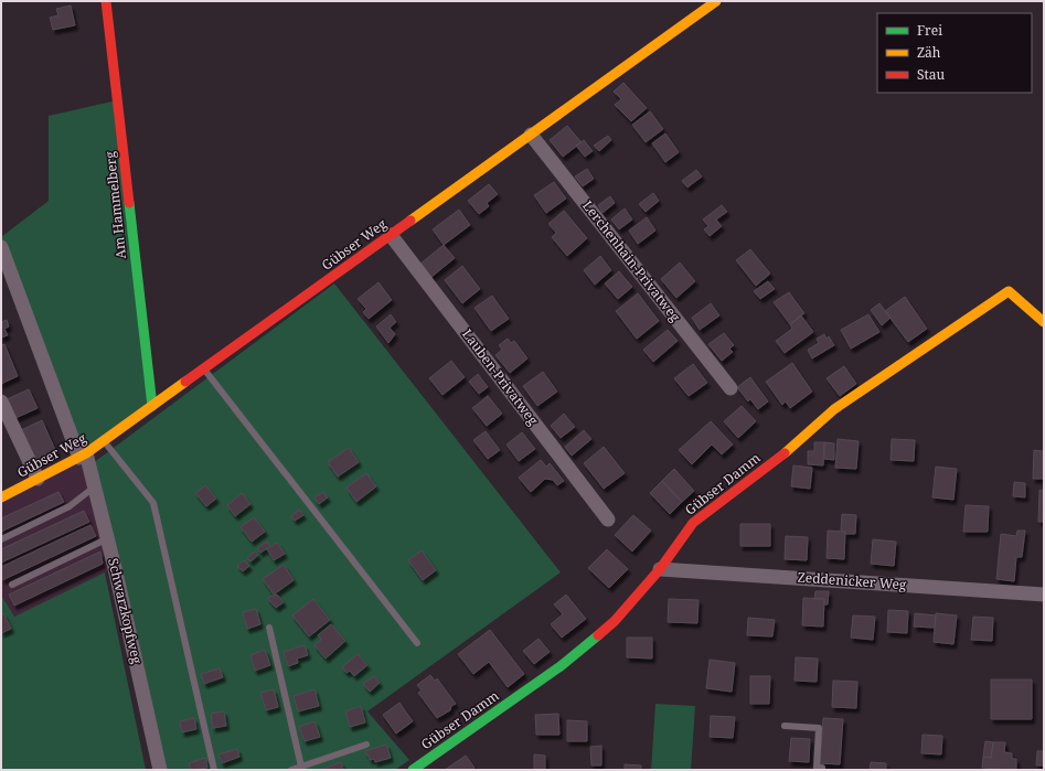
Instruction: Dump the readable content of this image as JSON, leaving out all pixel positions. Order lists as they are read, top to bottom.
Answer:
{
  "streets": {
    "street": [
      "Am Hammelberg",
      "Gübser Weg",
      "Lerchenhain-Privatweg",
      "Lauben-Privatweg",
      "Gübser Damm",
      "Zeddenicker Weg",
      "Schwarzkopfweg"
    ]
  },
  "crossings": [
    ["Am Hammelberg", "Gübser Weg"],
    ["Gübser Weg", "Lerchenhain-Privatweg"],
    ["Gübser Weg", "Lauben-Privatweg"],
    ["Gübser Weg", "Schwarzkopfweg"],
    ["Gübser Damm", "Zeddenicker Weg"]
  ],
  "legend": ["Frei", "Zäh", "Stau"]
}
